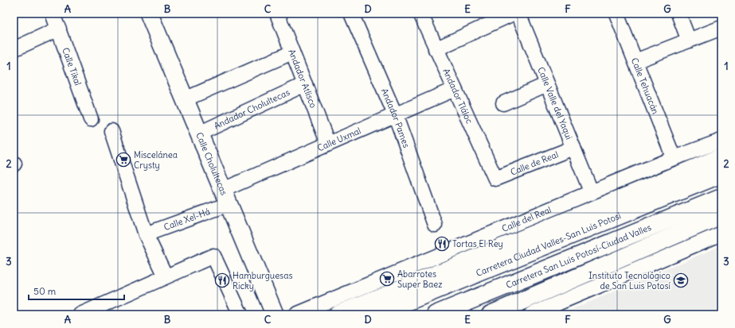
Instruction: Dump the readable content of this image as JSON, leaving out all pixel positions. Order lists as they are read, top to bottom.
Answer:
{
  "streets": {
    "main road": ["Calle Cholultecas", "Carretera Ciudad Valles-San Luis Potosí", "Carretera San Luis Potosí-Ciudad Valles"],
    "street": [
      "Calle Tikal",
      "Andador Atlisco",
      "Calle Tehuacán",
      "Andador Tláloc",
      "Calle Valle del Yaqui",
      "Andador Cholultecas",
      "Andador Pames",
      "Calle Uxmal",
      "Calle de Real",
      "Calle Xel-Há",
      "Calle del Real"
    ]
  },
  "crossings": [
    ["Andador Atlisco", "Andador Cholultecas"],
    ["Andador Atlisco", "Calle Uxmal"],
    ["Calle Tehuacán", "Calle del Real"],
    ["Andador Tláloc", "Calle Uxmal"],
    ["Andador Tláloc", "Calle de Real"],
    ["Calle Valle del Yaqui", "Calle de Real"],
    ["Calle Valle del Yaqui", "Calle del Real"],
    ["Andador Cholultecas", "Calle Cholultecas"],
    ["Andador Pames", "Calle Uxmal"],
    ["Calle Uxmal", "Calle Cholultecas"],
    ["Calle Uxmal", "Calle Xel-Há"],
    ["Calle Cholultecas", "Calle Xel-Há"]
  ],
  "places": {
    "supermarket": ["Miscelánea Crysty", "Abarrotes Super Baez"],
    "restaurant": ["Tortas El Rey", "Hamburguesas Ricky"],
    "school or university": ["Instituto Tecnológico de San Luis Potosí"]
  },
  "scale_bar": "50 m",
  "grid": {
    "columns": [
      "A",
      "B",
      "C",
      "D",
      "E",
      "F",
      "G"
    ],
    "rows": ["1", "2", "3"]
  }
}
